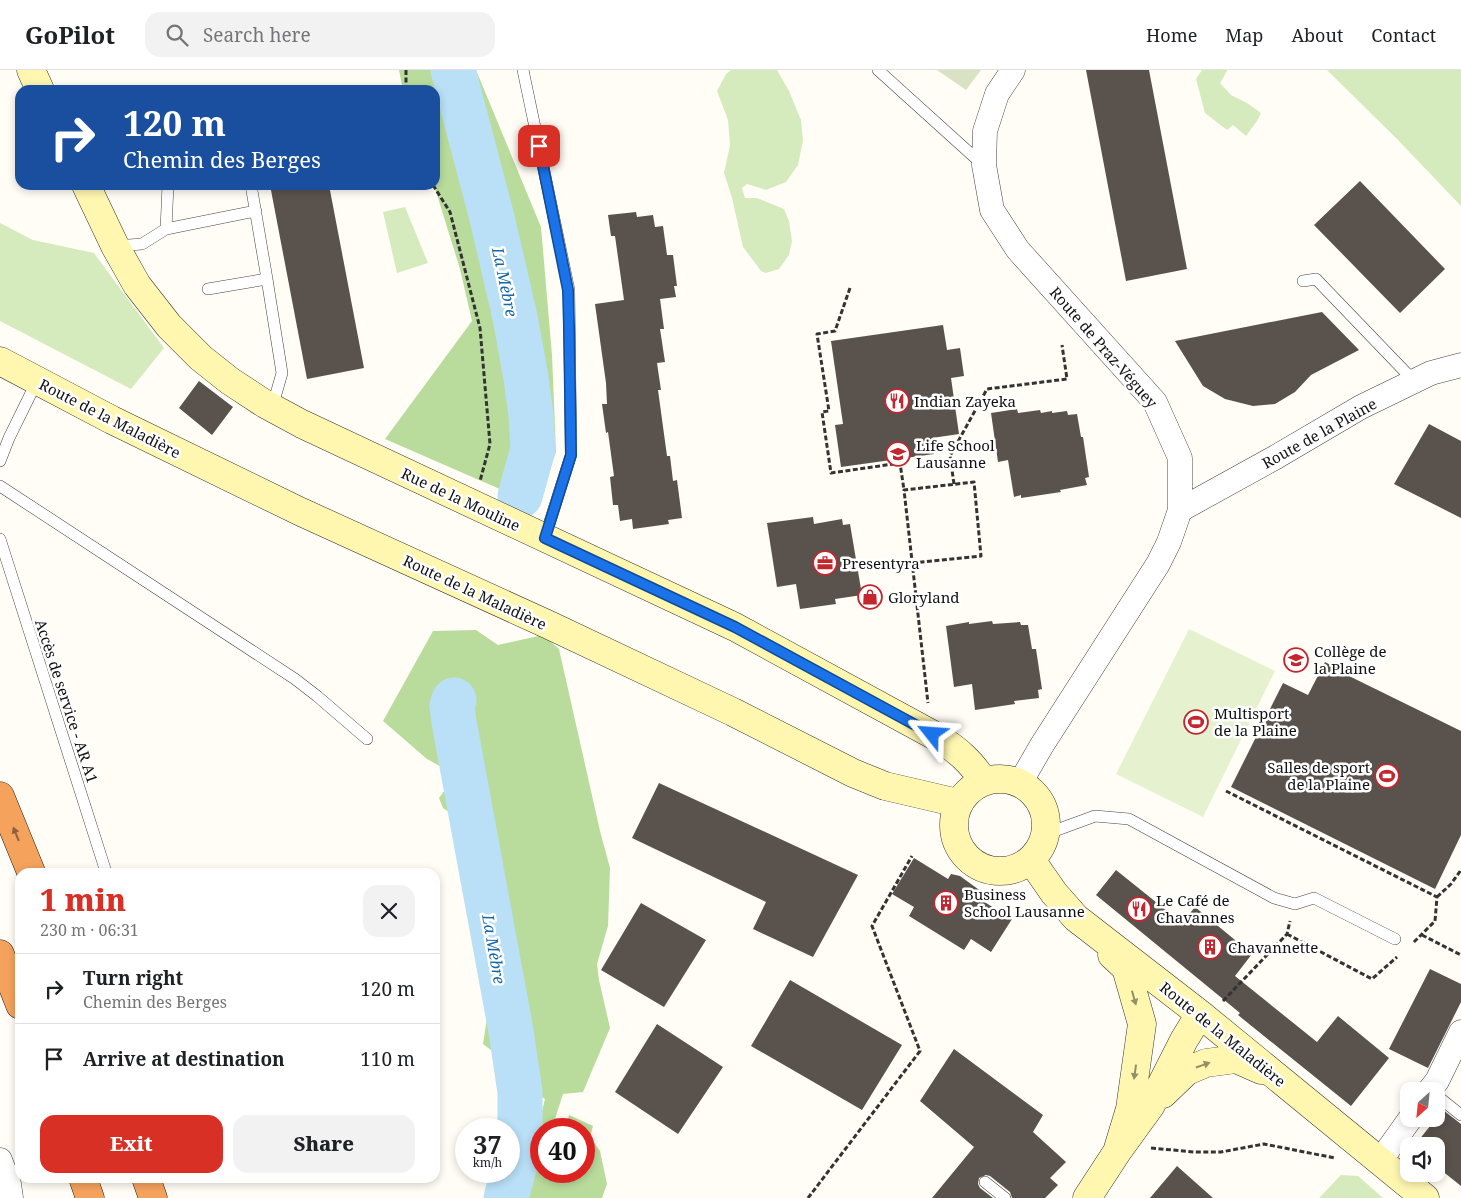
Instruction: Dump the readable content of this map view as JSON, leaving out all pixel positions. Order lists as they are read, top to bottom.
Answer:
{
  "streets": {
    "main road": ["Route de la Maladière", "Rue de la Mouline"],
    "street": ["Route de Praz-Véguey", "Route de la Plaine"],
    "lane": ["Accès de service - AR A1"]
  },
  "crossings": [
    ["Route de Praz-Véguey", "Route de la Maladière"],
    ["Route de Praz-Véguey", "Route de la Plaine"],
    ["Route de Praz-Véguey", "Rue de la Mouline"],
    ["Route de la Maladière", "Rue de la Mouline"]
  ],
  "water": ["La Mèbre"],
  "places": {
    "restaurant": ["Indian Zayeka", "Le Café de Chavannes"],
    "school or university": ["Life School Lausanne", "Collège de la Plaine"],
    "office": ["Presentyra"],
    "shop": ["Gloryland"],
    "sports": ["Multisport de la Plaine", "Salles de sport de la Plaine"],
    "building": ["Business School Lausanne", "Chavannette"]
  },
  "north": "bottom left",
  "page": {
    "header": "GoPilot",
    "search": "Search here",
    "nav": [
      "Home",
      "Map",
      "About",
      "Contact"
    ],
    "turn": ["120 m", "Chemin des Berges"],
    "heading": ["1 min", "230 m · 06:31"],
    "list": [
      {
        "name": "Turn right",
        "note": "Chemin des Berges",
        "value": "120 m"
      },
      {
        "name": "Arrive at destination",
        "value": "110 m"
      }
    ],
    "buttons": ["Exit", "Share"],
    "speed": "37 km/h",
    "limit": "40"
  }
}
